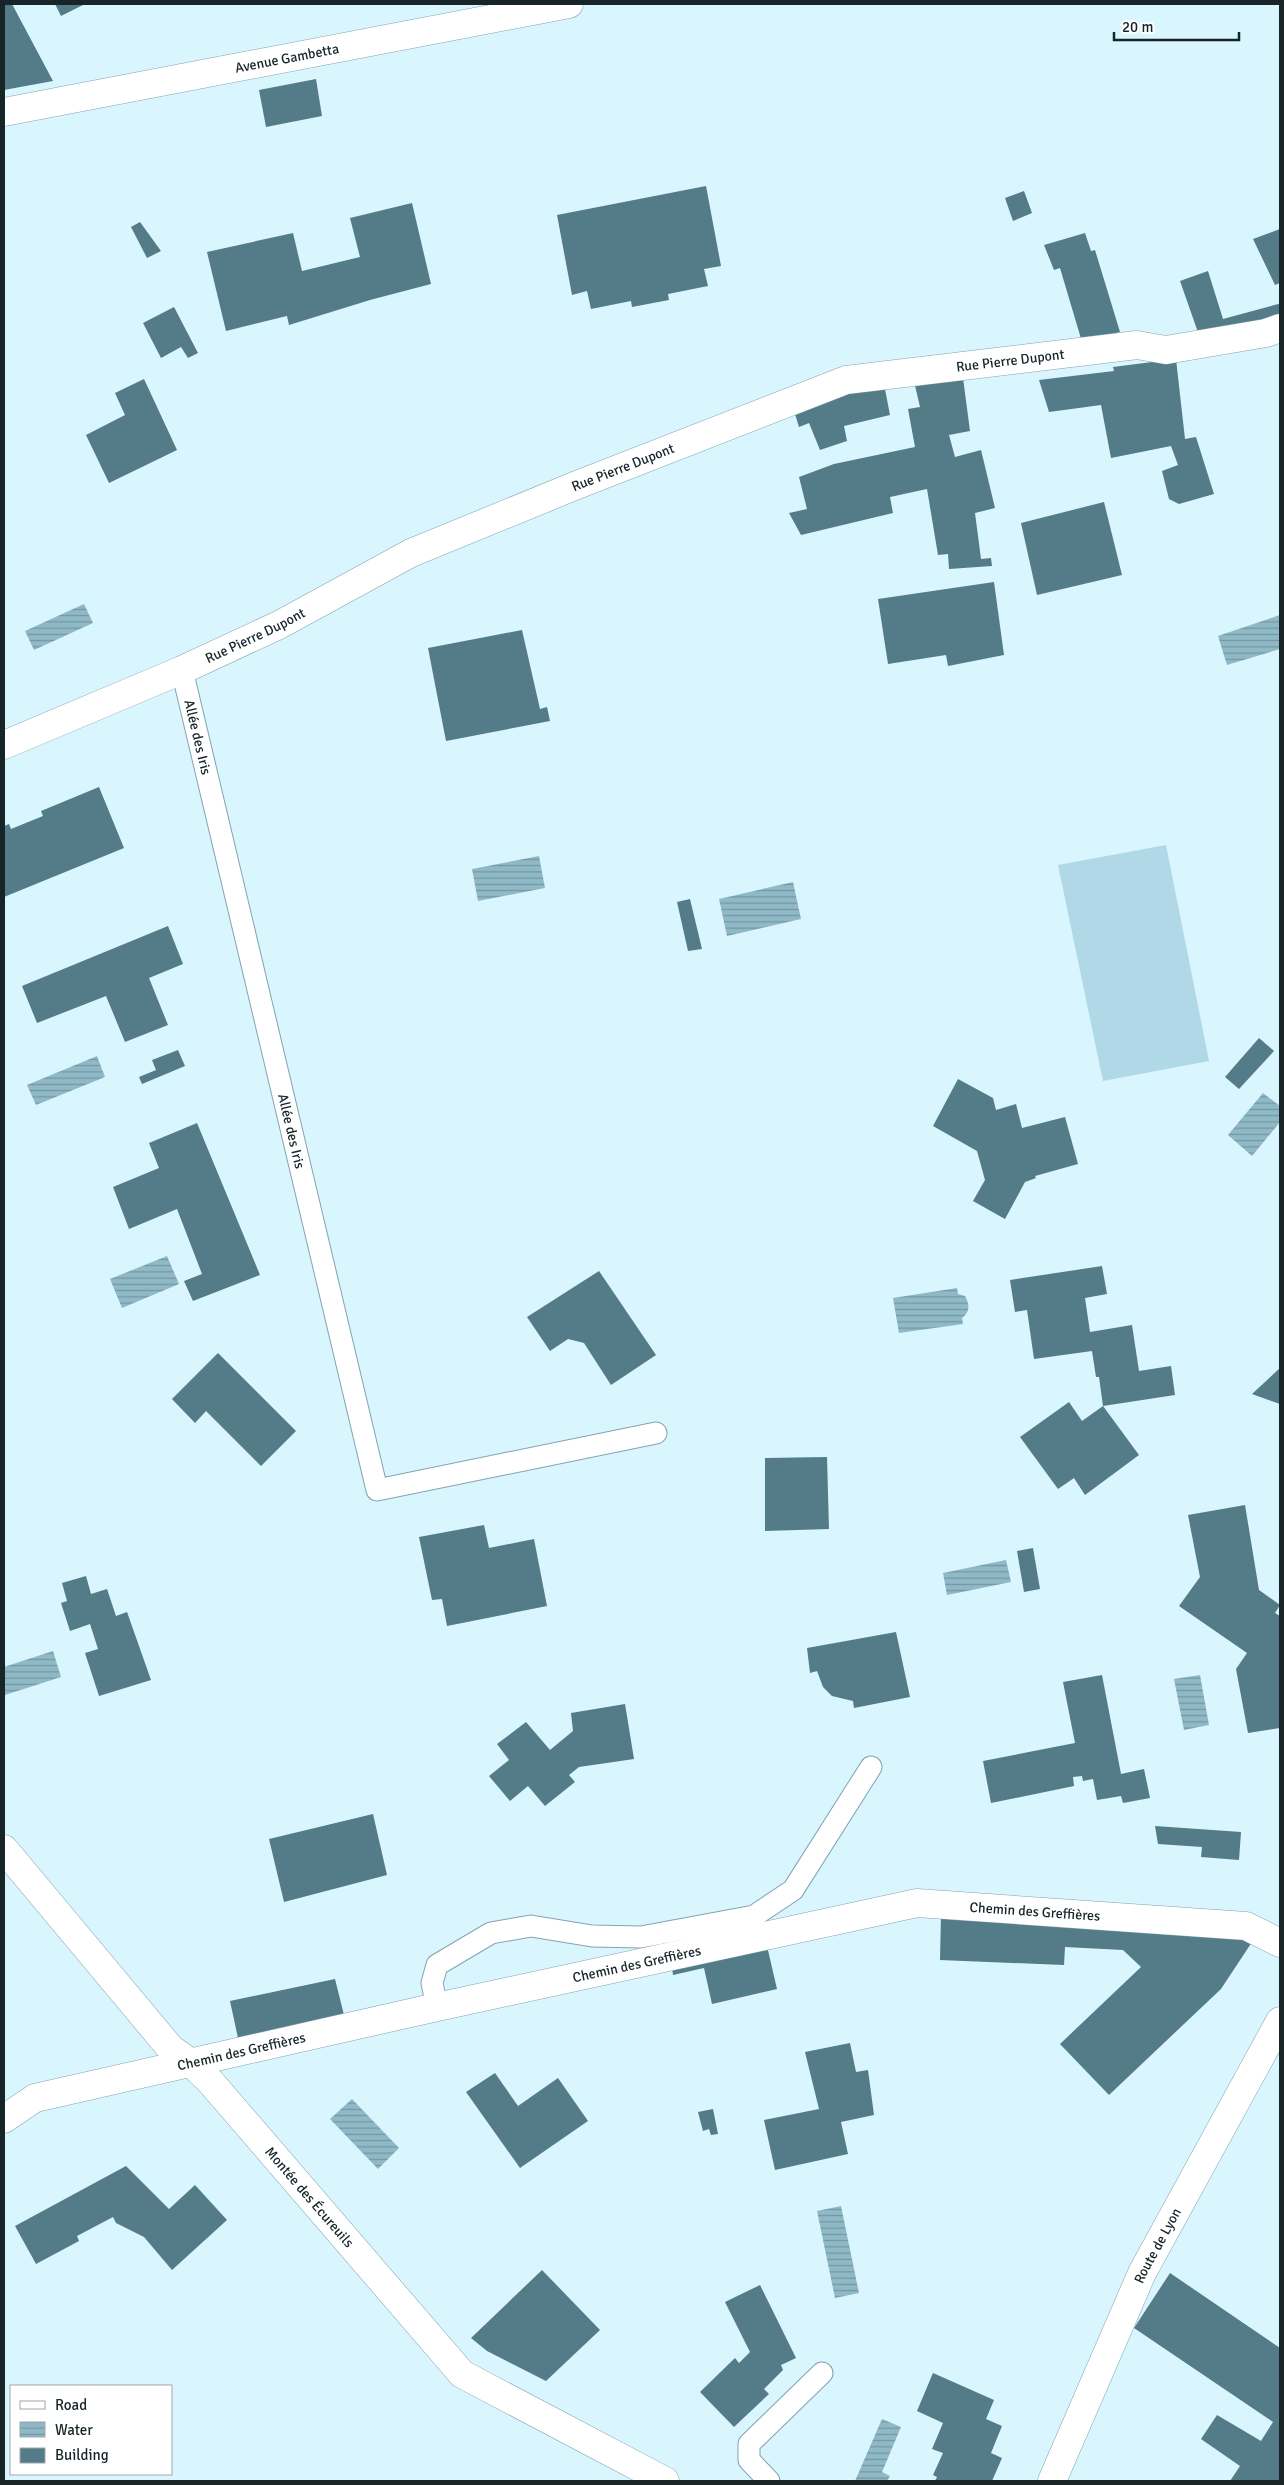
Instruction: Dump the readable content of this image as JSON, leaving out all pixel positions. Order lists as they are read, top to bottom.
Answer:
{
  "streets": {
    "street": [
      "Avenue Gambetta",
      "Rue Pierre Dupont",
      "Chemin des Greffières",
      "Montée des Écureuils",
      "Route de Lyon"
    ],
    "lane": ["Allée des Iris"]
  },
  "crossings": [
    ["Rue Pierre Dupont", "Allée des Iris"],
    ["Chemin des Greffières", "Montée des Écureuils"]
  ],
  "legend": ["Road", "Water", "Building"],
  "scale_bar": "20 m"
}
